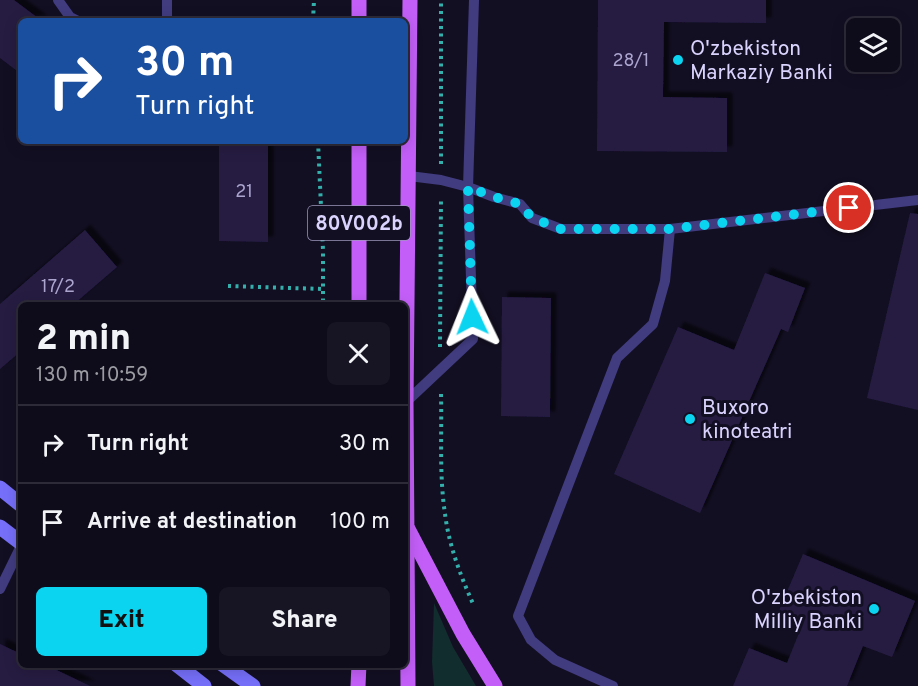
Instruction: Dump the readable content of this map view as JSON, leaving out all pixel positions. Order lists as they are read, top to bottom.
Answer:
{
  "streets": {
    "main road": ["80V002b"]
  },
  "places": ["O'zbekiston Markaziy Banki", "Buxoro kinoteatri", "O'zbekiston Milliy Banki"],
  "house_numbers": ["28/1", "21", "17/2"],
  "page": {
    "turn": ["30 m", "Turn right"],
    "heading": ["2 min", "130 m · 10:59"],
    "list": [
      {
        "name": "Turn right",
        "value": "30 m"
      },
      {
        "name": "Arrive at destination",
        "value": "100 m"
      }
    ],
    "buttons": ["Exit", "Share"]
  }
}
